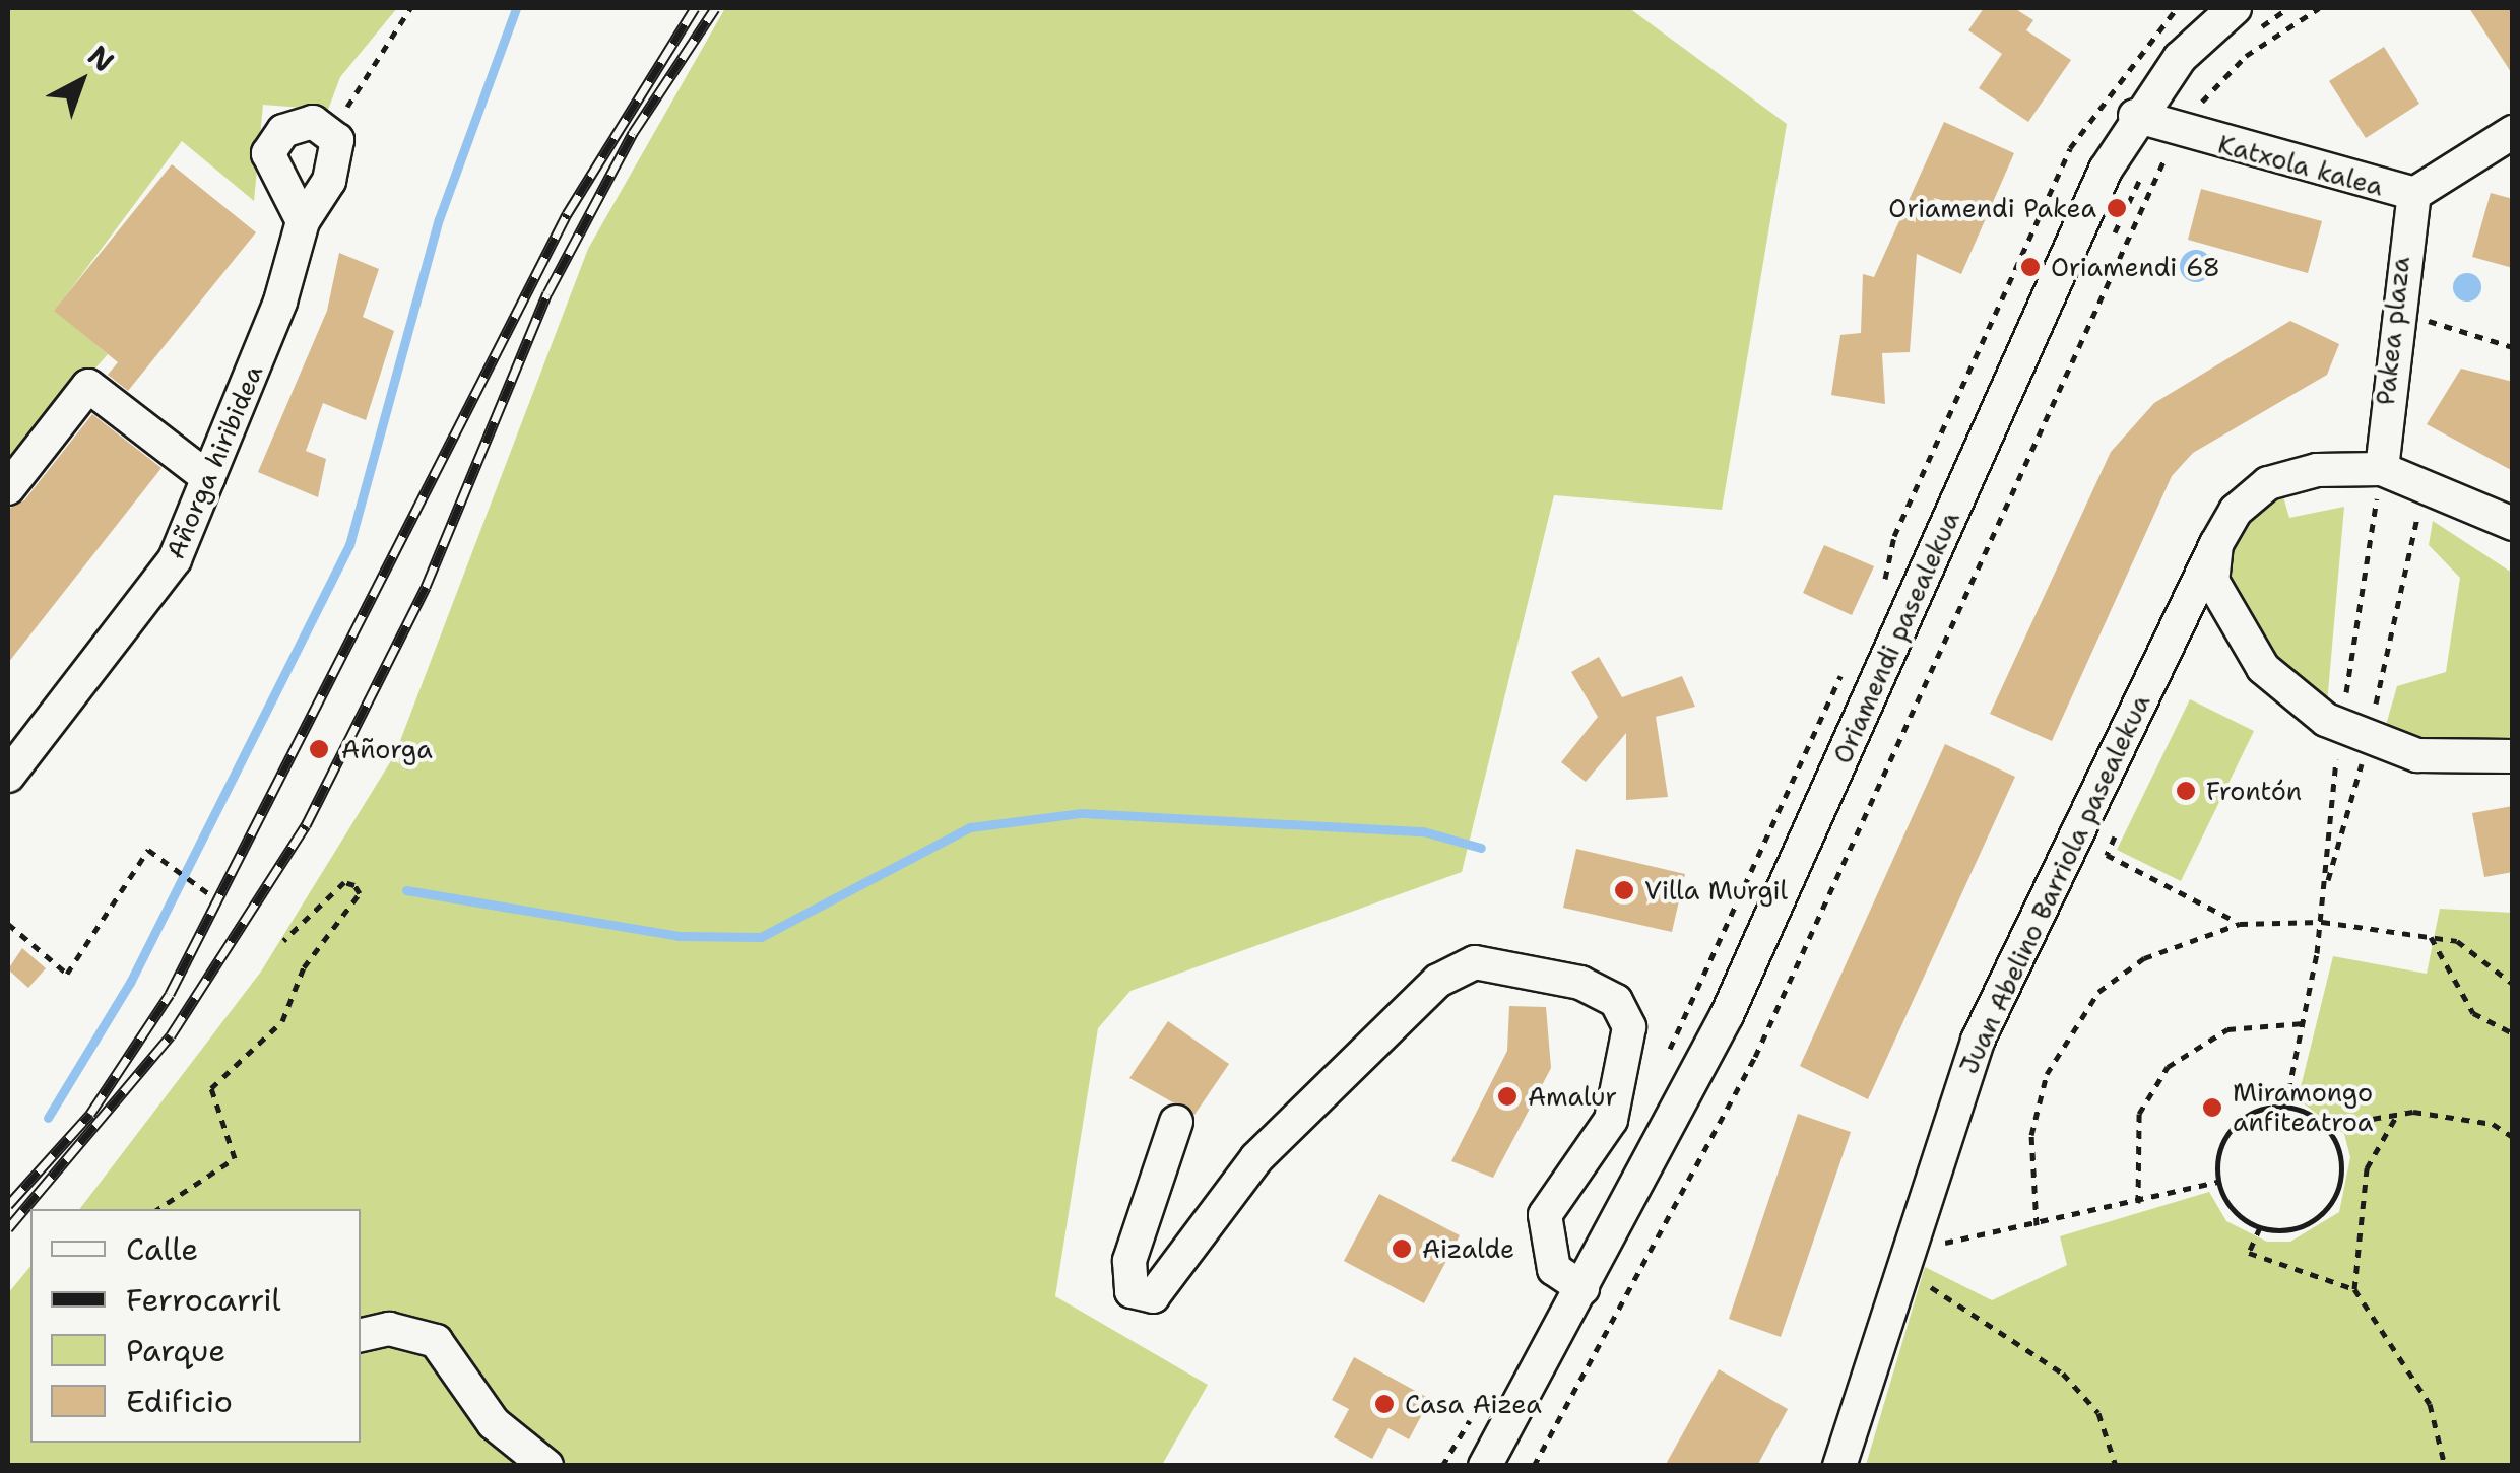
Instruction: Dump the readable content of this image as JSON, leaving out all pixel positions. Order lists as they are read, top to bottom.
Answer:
{
  "streets": {
    "street": [
      "Katxola kalea",
      "Pakea plaza",
      "Añorga hiribidea",
      "Oriamendi pasealekua",
      "Juan Abelino Barriola pasealekua"
    ]
  },
  "crossings": [
    ["Katxola kalea", "Pakea plaza"],
    ["Katxola kalea", "Oriamendi pasealekua"]
  ],
  "places": [
    "Oriamendi Pakea",
    "Oriamendi 68",
    "Añorga",
    "Frontón",
    "Villa Murgil",
    "Amalur",
    "Miramongo anfiteatroa",
    "Aizalde",
    "Casa Aizea"
  ],
  "legend": [
    "Calle",
    "Ferrocarril",
    "Parque",
    "Edificio"
  ],
  "north": "top right"
}
